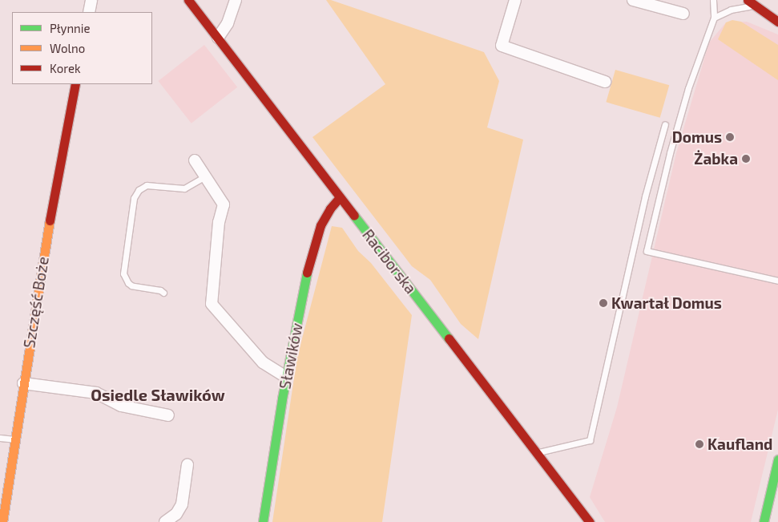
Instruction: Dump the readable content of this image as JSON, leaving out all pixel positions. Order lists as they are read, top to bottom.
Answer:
{
  "streets": {
    "street": ["Raciborska", "Szczęść Boże", "Sławików"]
  },
  "crossings": [
    ["Raciborska", "Sławików"]
  ],
  "districts": ["Osiedle Sławików"],
  "places": [
    "Domus",
    "Żabka",
    "Kwartał Domus",
    "Kaufland"
  ],
  "legend": ["Płynnie", "Wolno", "Korek"]
}
